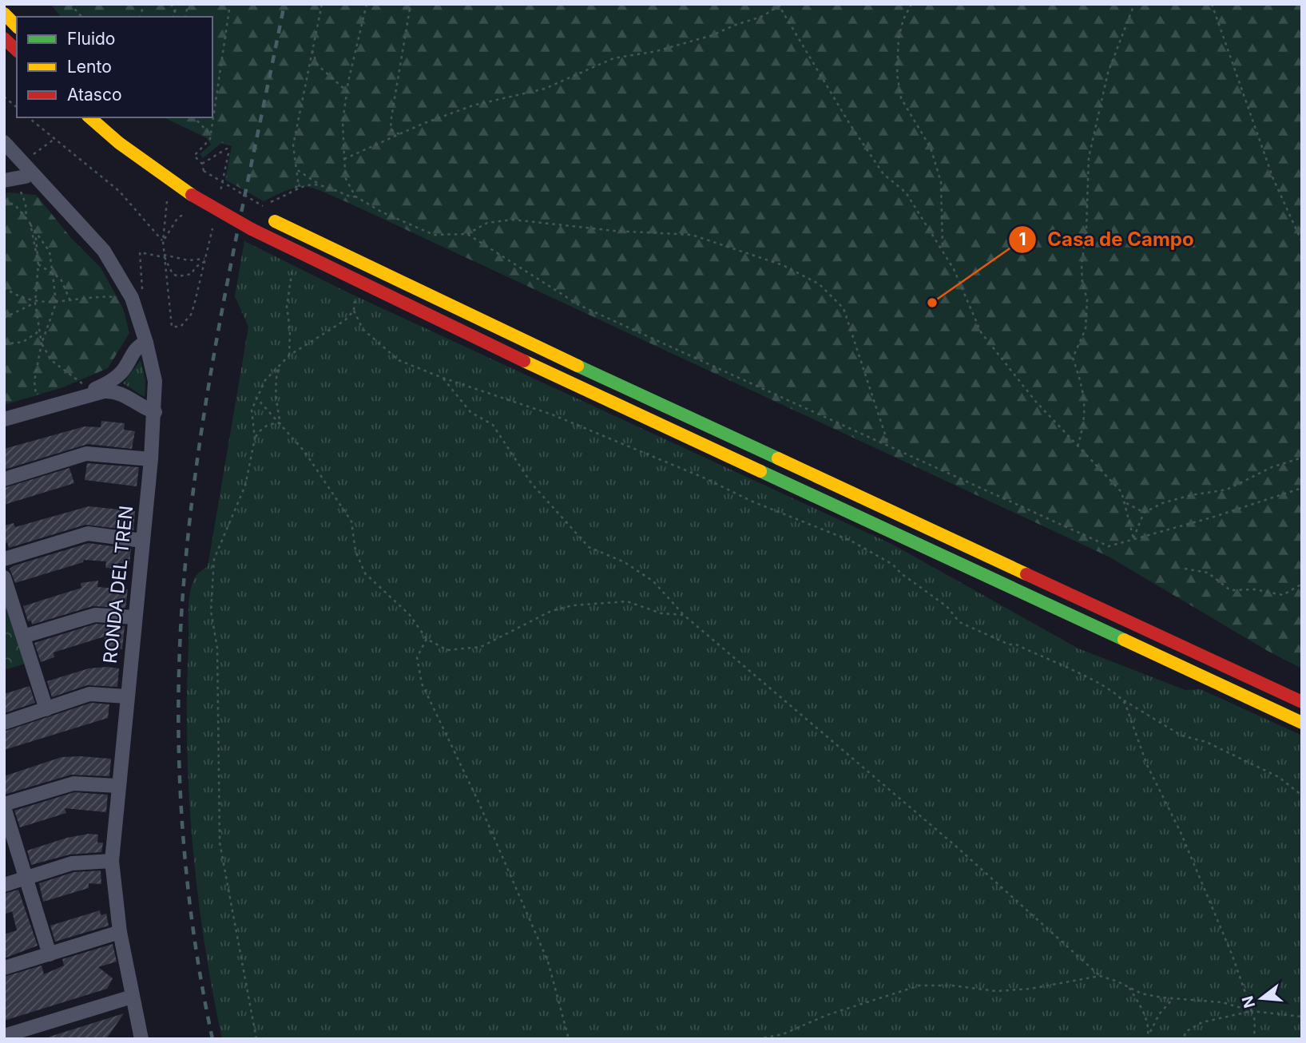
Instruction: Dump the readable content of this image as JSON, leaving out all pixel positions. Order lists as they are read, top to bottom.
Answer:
{
  "streets": {
    "street": ["RONDA DEL TREN"]
  },
  "places": ["Casa de Campo"],
  "legend": ["Fluido", "Lento", "Atasco"],
  "north": "left"
}
